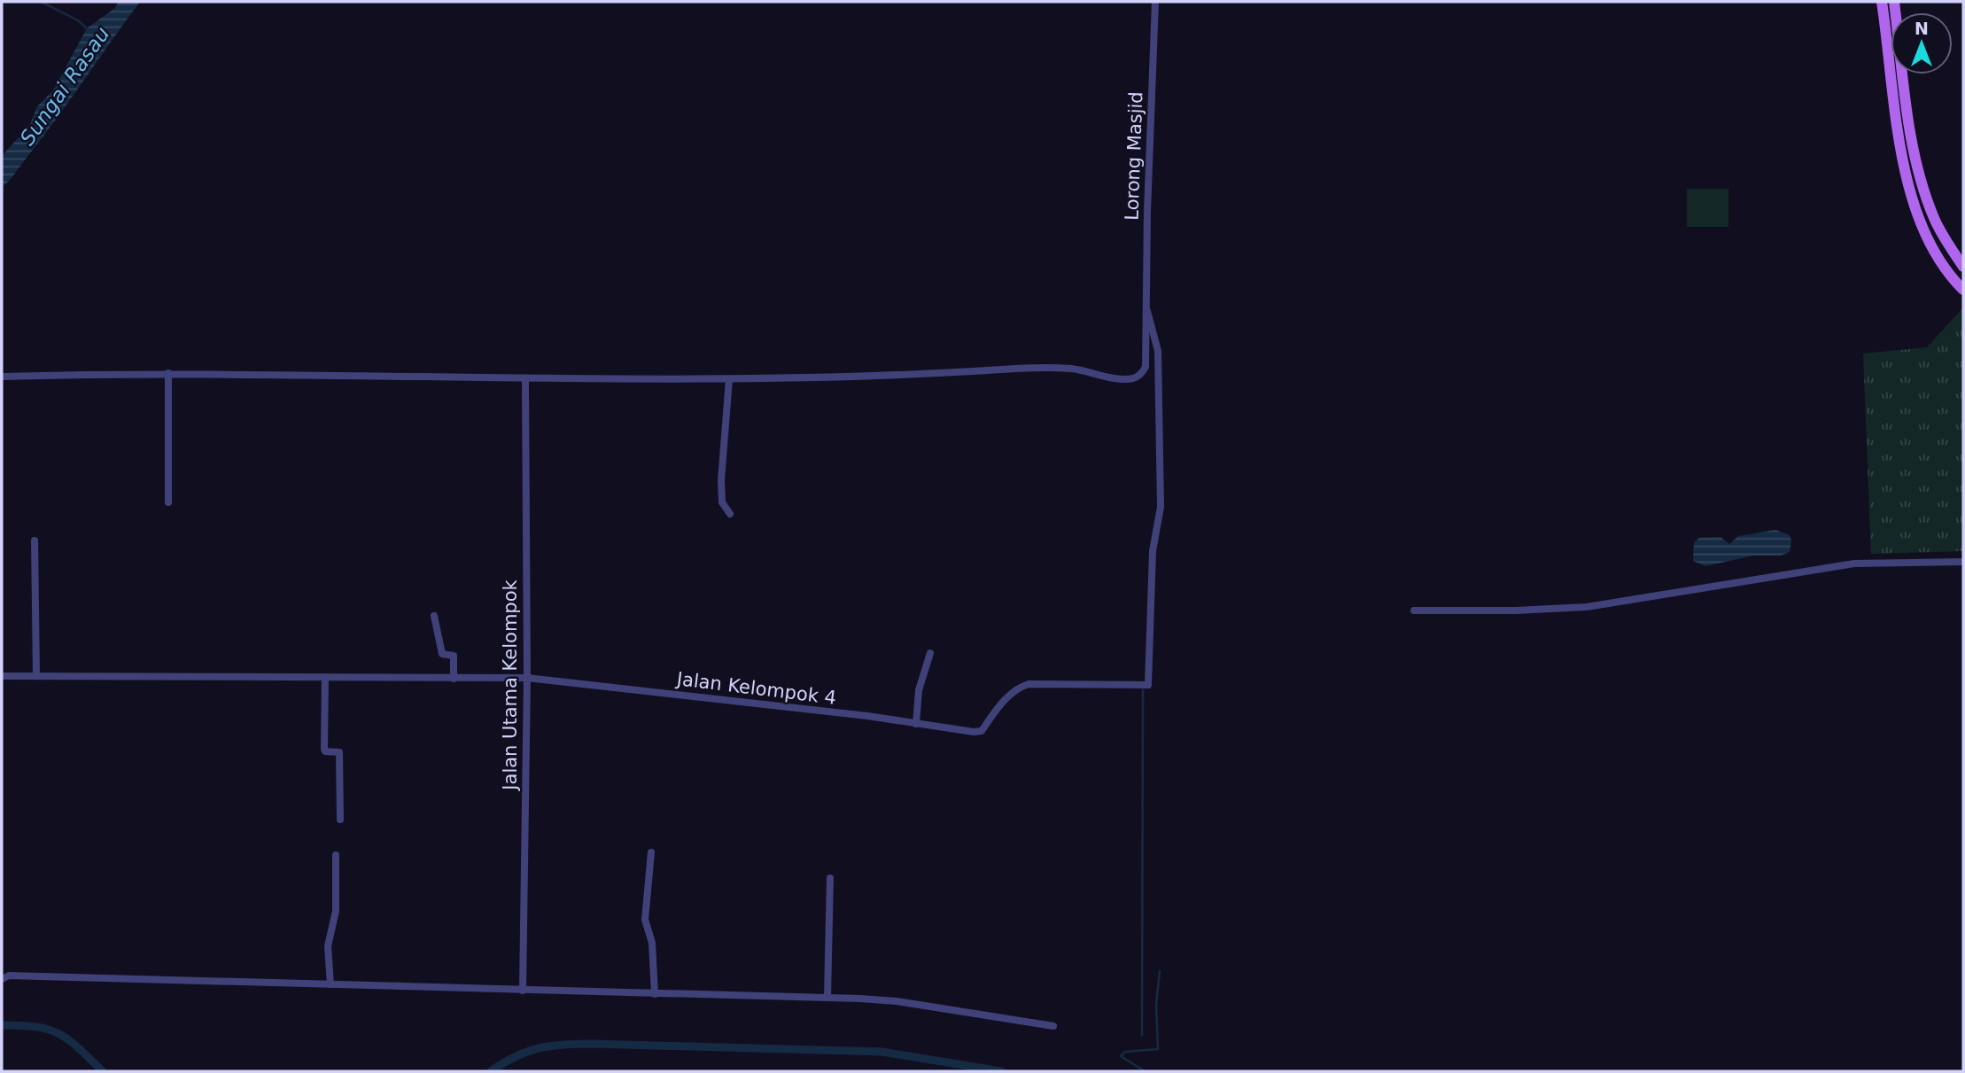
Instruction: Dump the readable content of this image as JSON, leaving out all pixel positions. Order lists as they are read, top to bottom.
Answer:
{
  "streets": {
    "street": ["Lorong Masjid", "Jalan Utama Kelompok", "Jalan Kelompok 4"]
  },
  "crossings": [
    ["Lorong Masjid", "Jalan Kelompok 4"],
    ["Jalan Utama Kelompok", "Jalan Kelompok 4"]
  ],
  "water": ["Sungai Rasau"],
  "north": "top"
}
